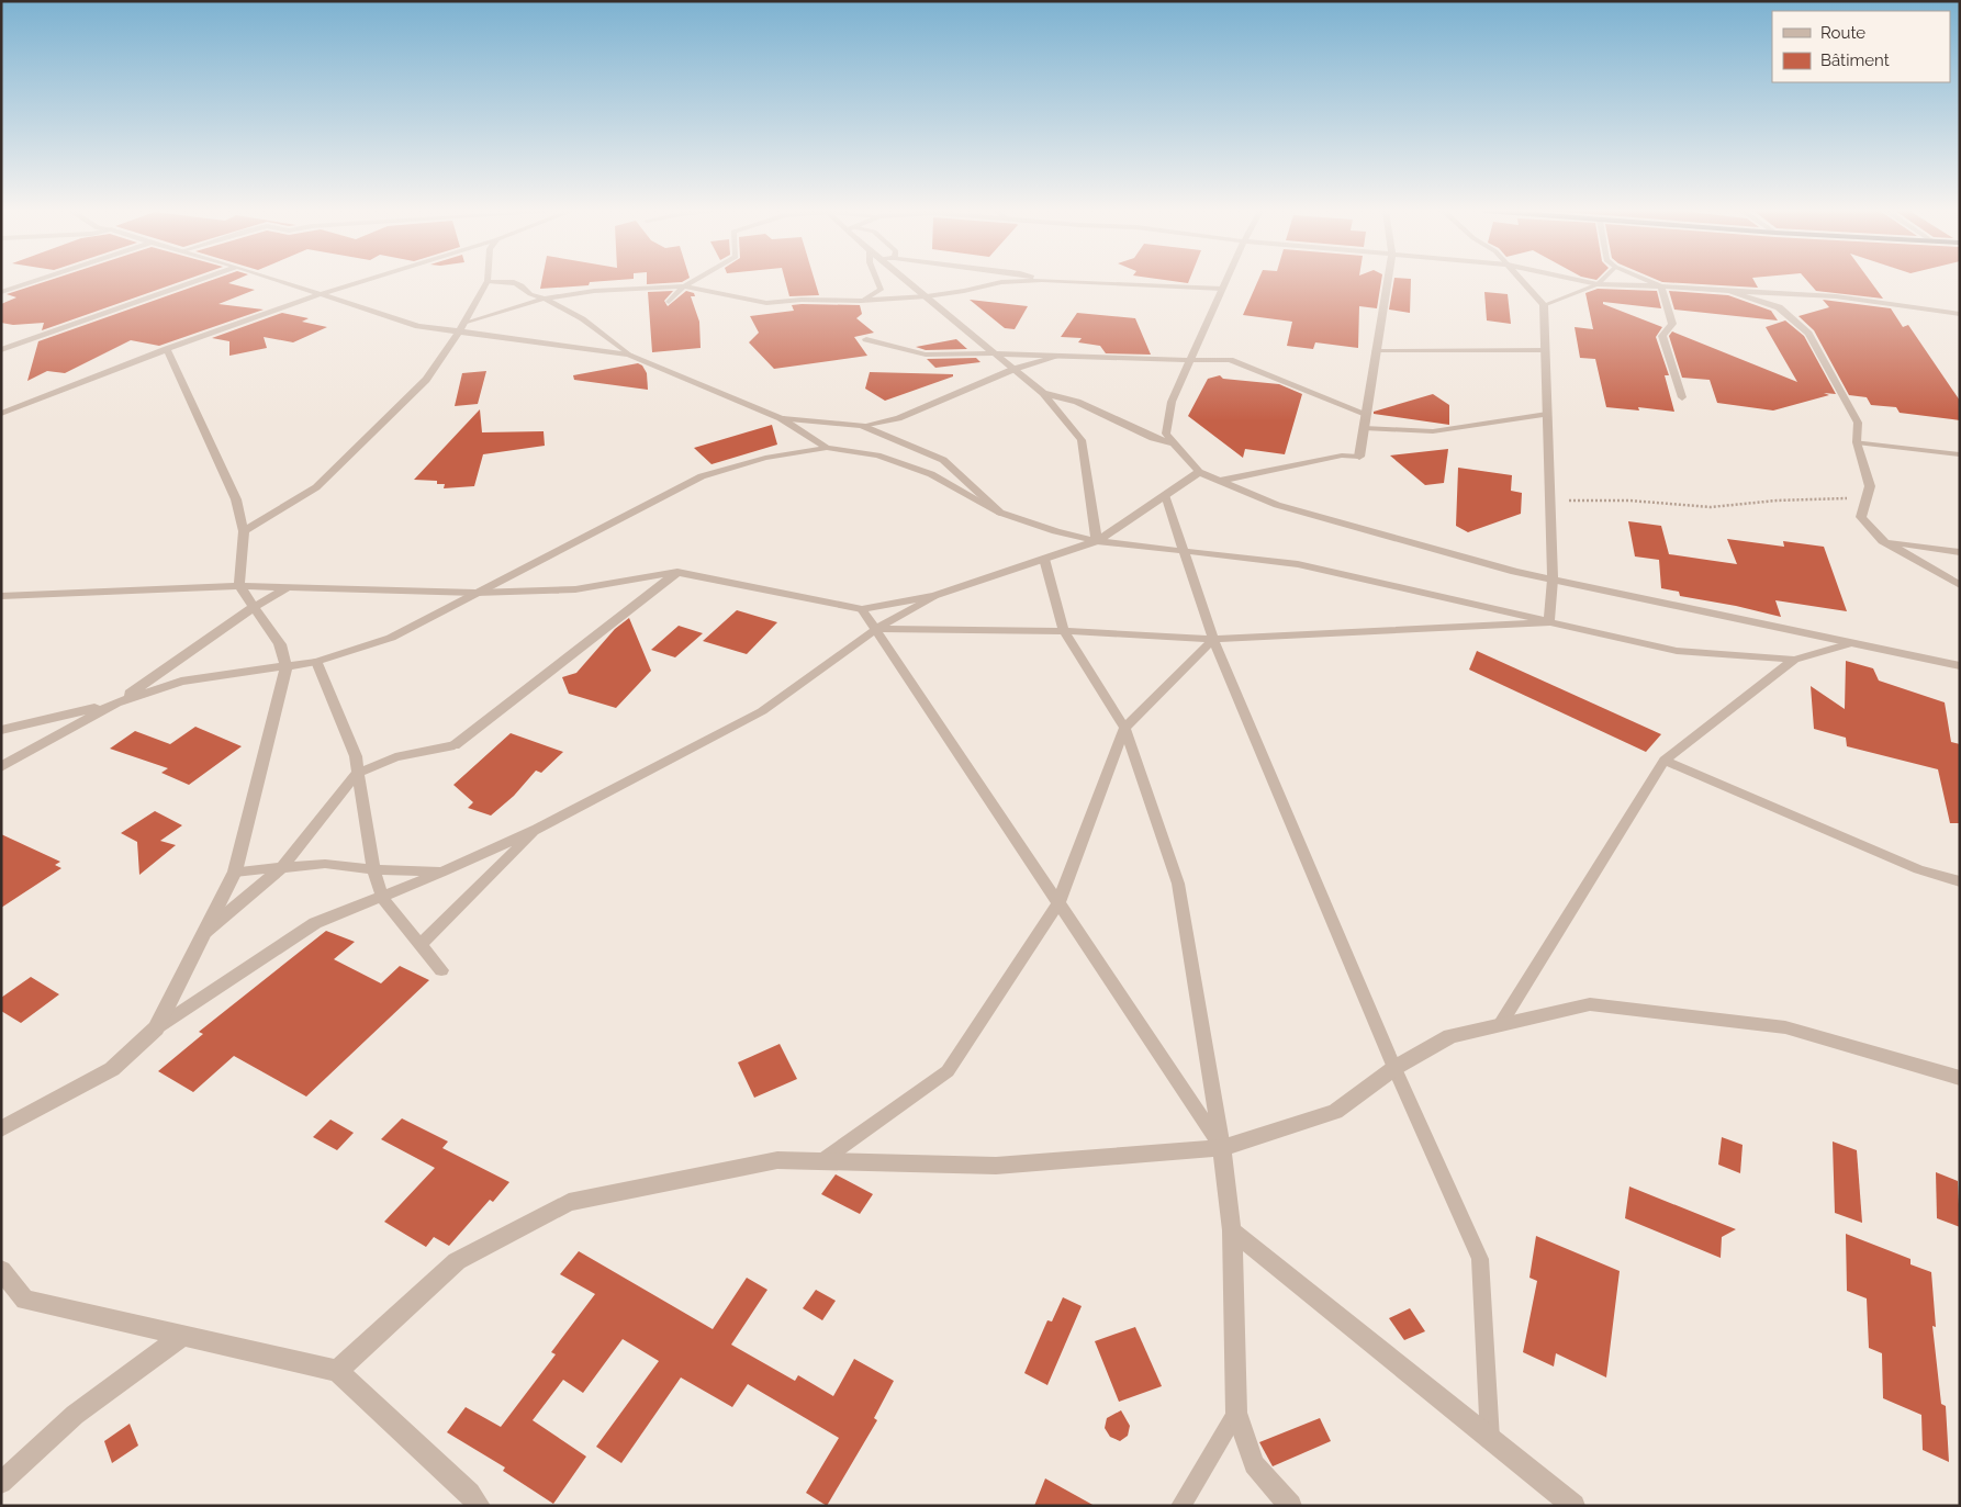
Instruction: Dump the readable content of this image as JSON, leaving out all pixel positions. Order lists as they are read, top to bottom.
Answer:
{
  "legend": ["Route", "Bâtiment"]
}
